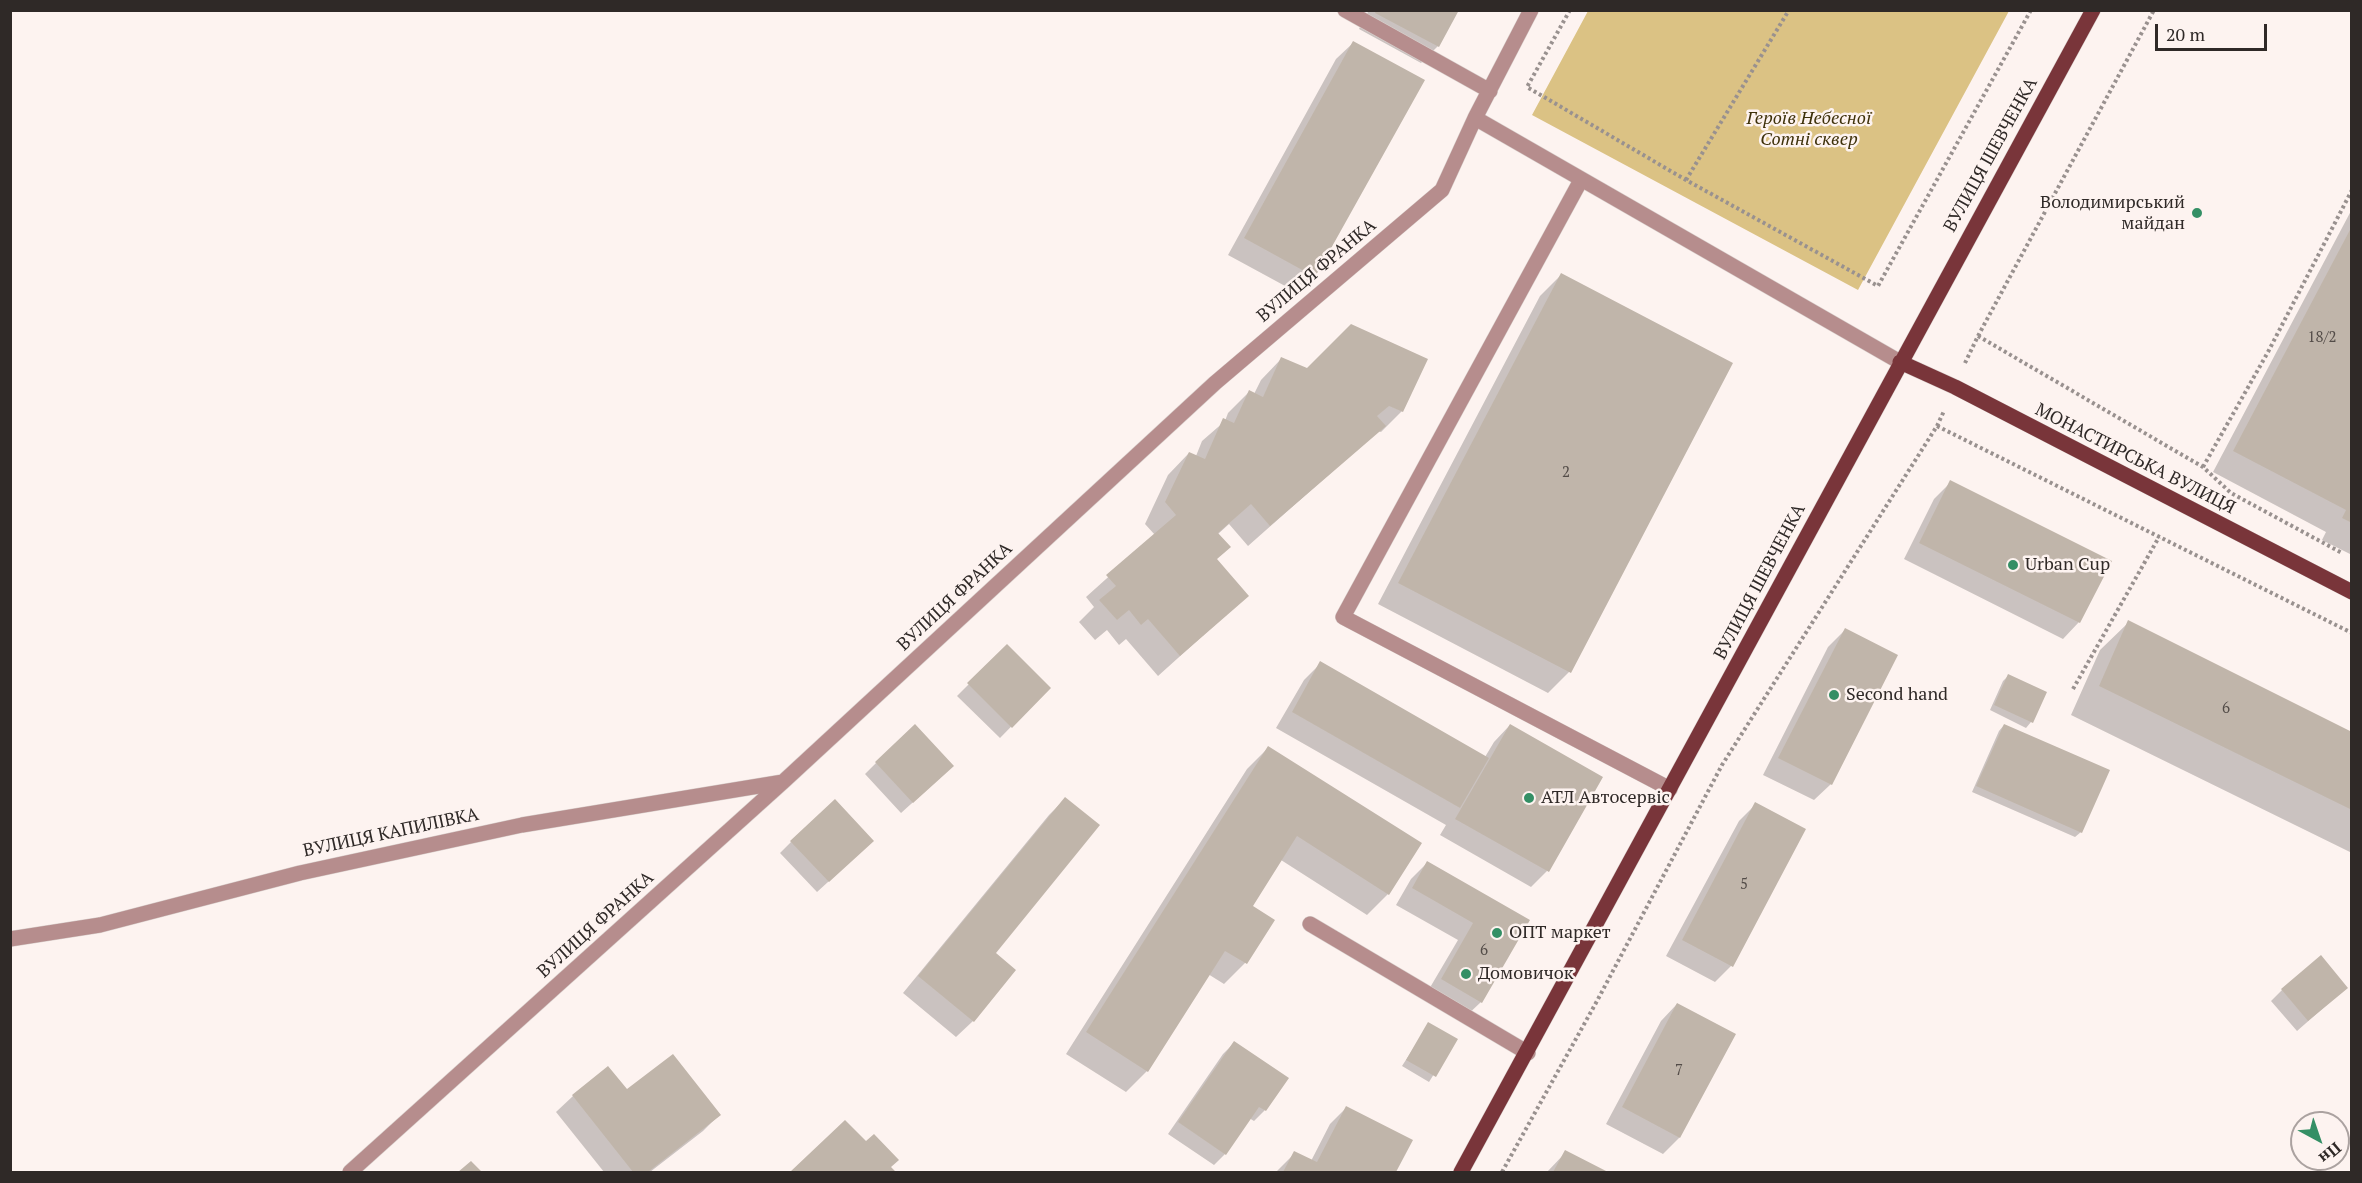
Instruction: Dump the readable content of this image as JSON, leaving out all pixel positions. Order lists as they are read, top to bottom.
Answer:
{
  "streets": {
    "main road": ["ВУЛИЦЯ ШЕВЧЕНКА", "МОНАСТИРСЬКА ВУЛИЦЯ"],
    "street": ["ВУЛИЦЯ ФРАНКА", "ВУЛИЦЯ КАПИЛІВКА"]
  },
  "crossings": [
    ["ВУЛИЦЯ ШЕВЧЕНКА", "МОНАСТИРСЬКА ВУЛИЦЯ"],
    ["ВУЛИЦЯ ФРАНКА", "ВУЛИЦЯ КАПИЛІВКА"]
  ],
  "parks": ["Героїв Небесної Сотні сквер"],
  "places": [
    "Володимирський майдан",
    "Urban Cup",
    "Second hand",
    "АТЛ Автосервіс",
    "ОПТ маркет",
    "Домовичок"
  ],
  "house_numbers": [
    "18/2",
    "2",
    "6",
    "5",
    "6",
    "7"
  ],
  "scale_bar": "20 m",
  "north": "bottom right"
}
